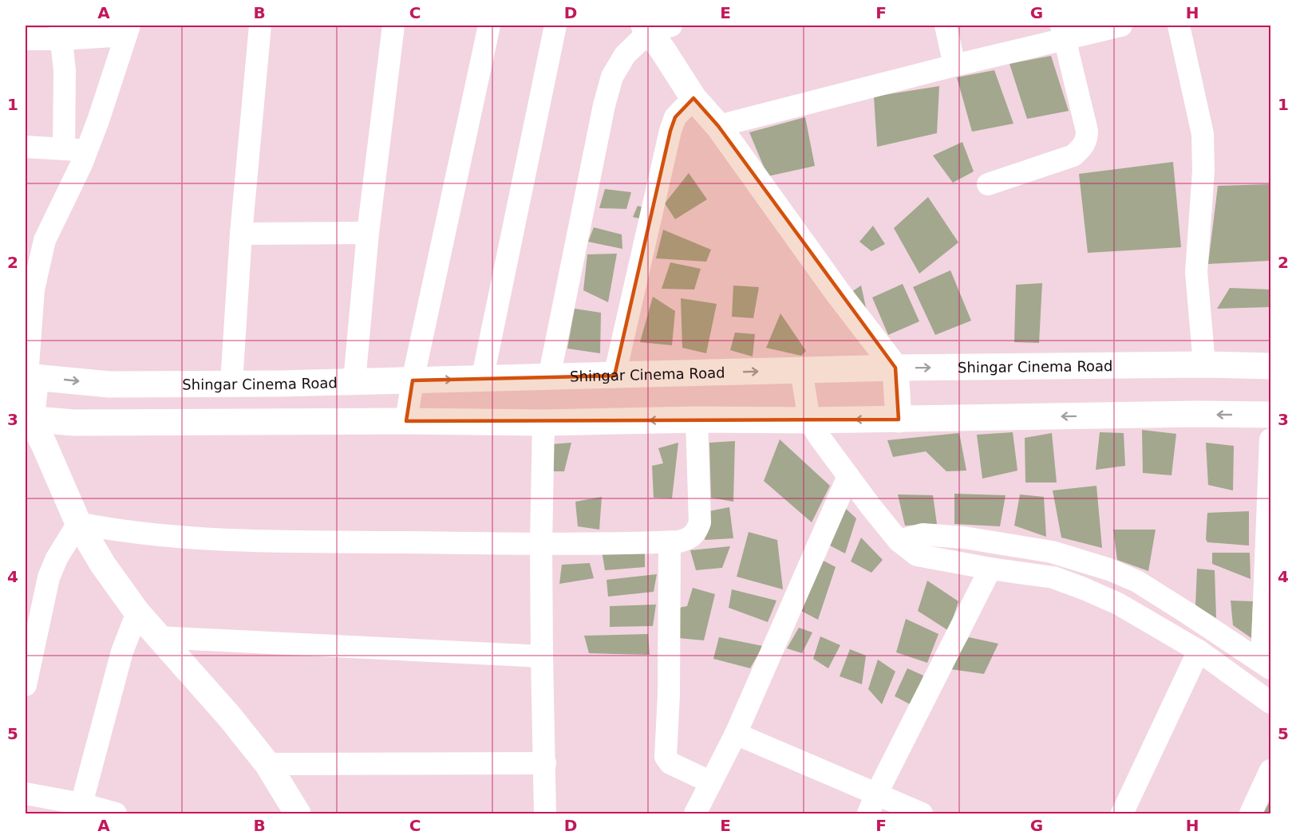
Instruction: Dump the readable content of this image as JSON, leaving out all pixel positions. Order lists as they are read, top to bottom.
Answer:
{
  "streets": {
    "street": ["Shingar Cinema Road"]
  },
  "grid": {
    "columns": [
      "A",
      "B",
      "C",
      "D",
      "E",
      "F",
      "G",
      "H"
    ],
    "rows": [
      "1",
      "2",
      "3",
      "4",
      "5"
    ]
  }
}
